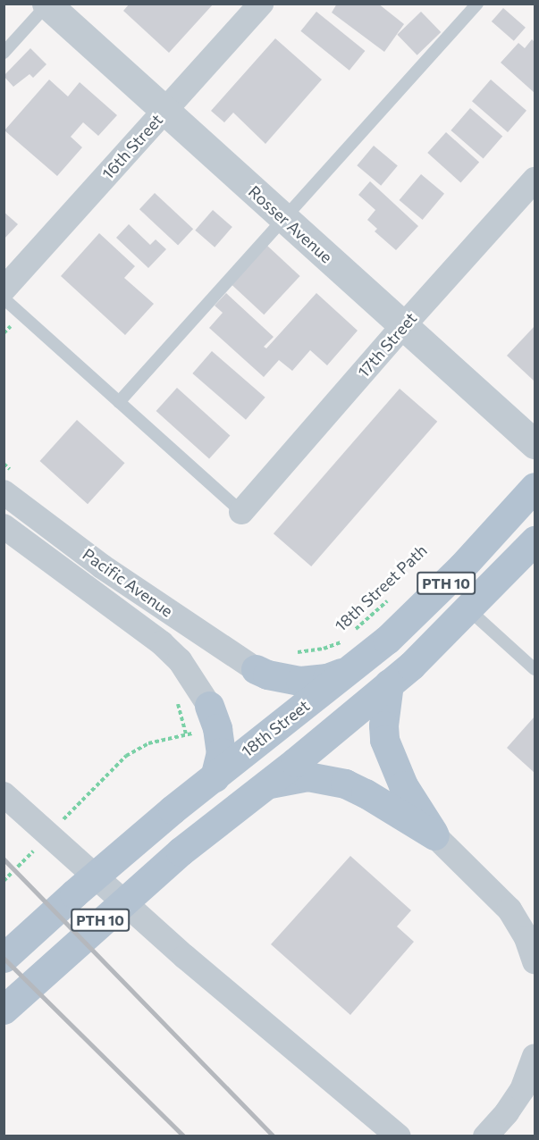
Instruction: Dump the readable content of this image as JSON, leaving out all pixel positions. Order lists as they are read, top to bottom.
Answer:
{
  "streets": {
    "main road": ["PTH 10", "18th Street"],
    "street": [
      "16th Street",
      "Rosser Avenue",
      "17th Street",
      "Pacific Avenue"
    ],
    "path": ["18th Street Path"]
  },
  "crossings": [
    ["16th Street", "Rosser Avenue"],
    ["Rosser Avenue", "17th Street"],
    ["Pacific Avenue", "18th Street Path"]
  ]
}
